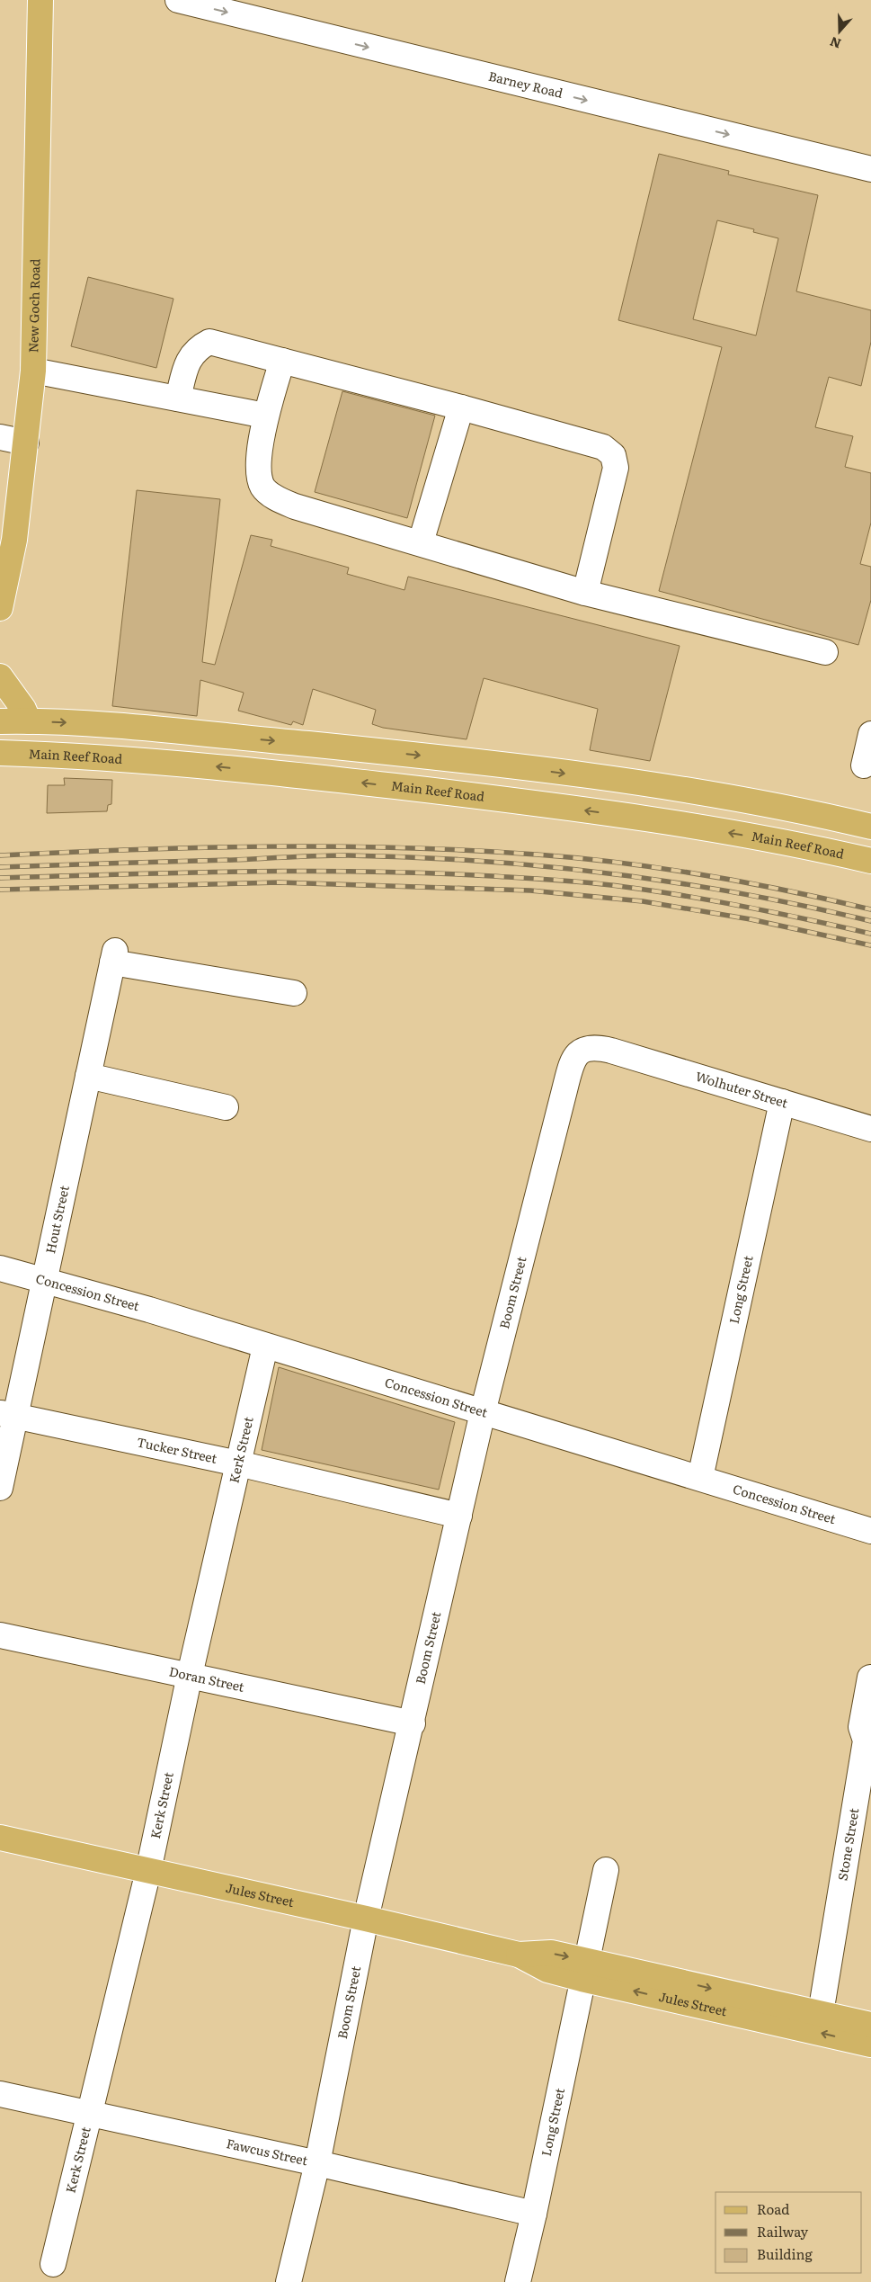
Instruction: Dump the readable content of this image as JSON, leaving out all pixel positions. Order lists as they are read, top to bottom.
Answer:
{
  "streets": {
    "main road": ["New Goch Road", "Main Reef Road", "Jules Street"],
    "street": [
      "Barney Road",
      "Wolhuter Street",
      "Hout Street",
      "Long Street",
      "Concession Street",
      "Boom Street",
      "Tucker Street",
      "Kerk Street",
      "Doran Street",
      "Stone Street",
      "Fawcus Street"
    ]
  },
  "crossings": [
    ["Wolhuter Street", "Long Street"],
    ["Wolhuter Street", "Boom Street"],
    ["Hout Street", "Concession Street"],
    ["Hout Street", "Tucker Street"],
    ["Long Street", "Concession Street"],
    ["Long Street", "Jules Street"],
    ["Long Street", "Fawcus Street"],
    ["Concession Street", "Boom Street"],
    ["Concession Street", "Kerk Street"],
    ["Boom Street", "Tucker Street"],
    ["Boom Street", "Doran Street"],
    ["Boom Street", "Jules Street"],
    ["Boom Street", "Fawcus Street"],
    ["Tucker Street", "Kerk Street"],
    ["Kerk Street", "Doran Street"],
    ["Kerk Street", "Jules Street"],
    ["Kerk Street", "Fawcus Street"],
    ["Stone Street", "Jules Street"]
  ],
  "one_way": ["Barney Road"],
  "legend": ["Road", "Railway", "Building"],
  "north": "bottom"
}
